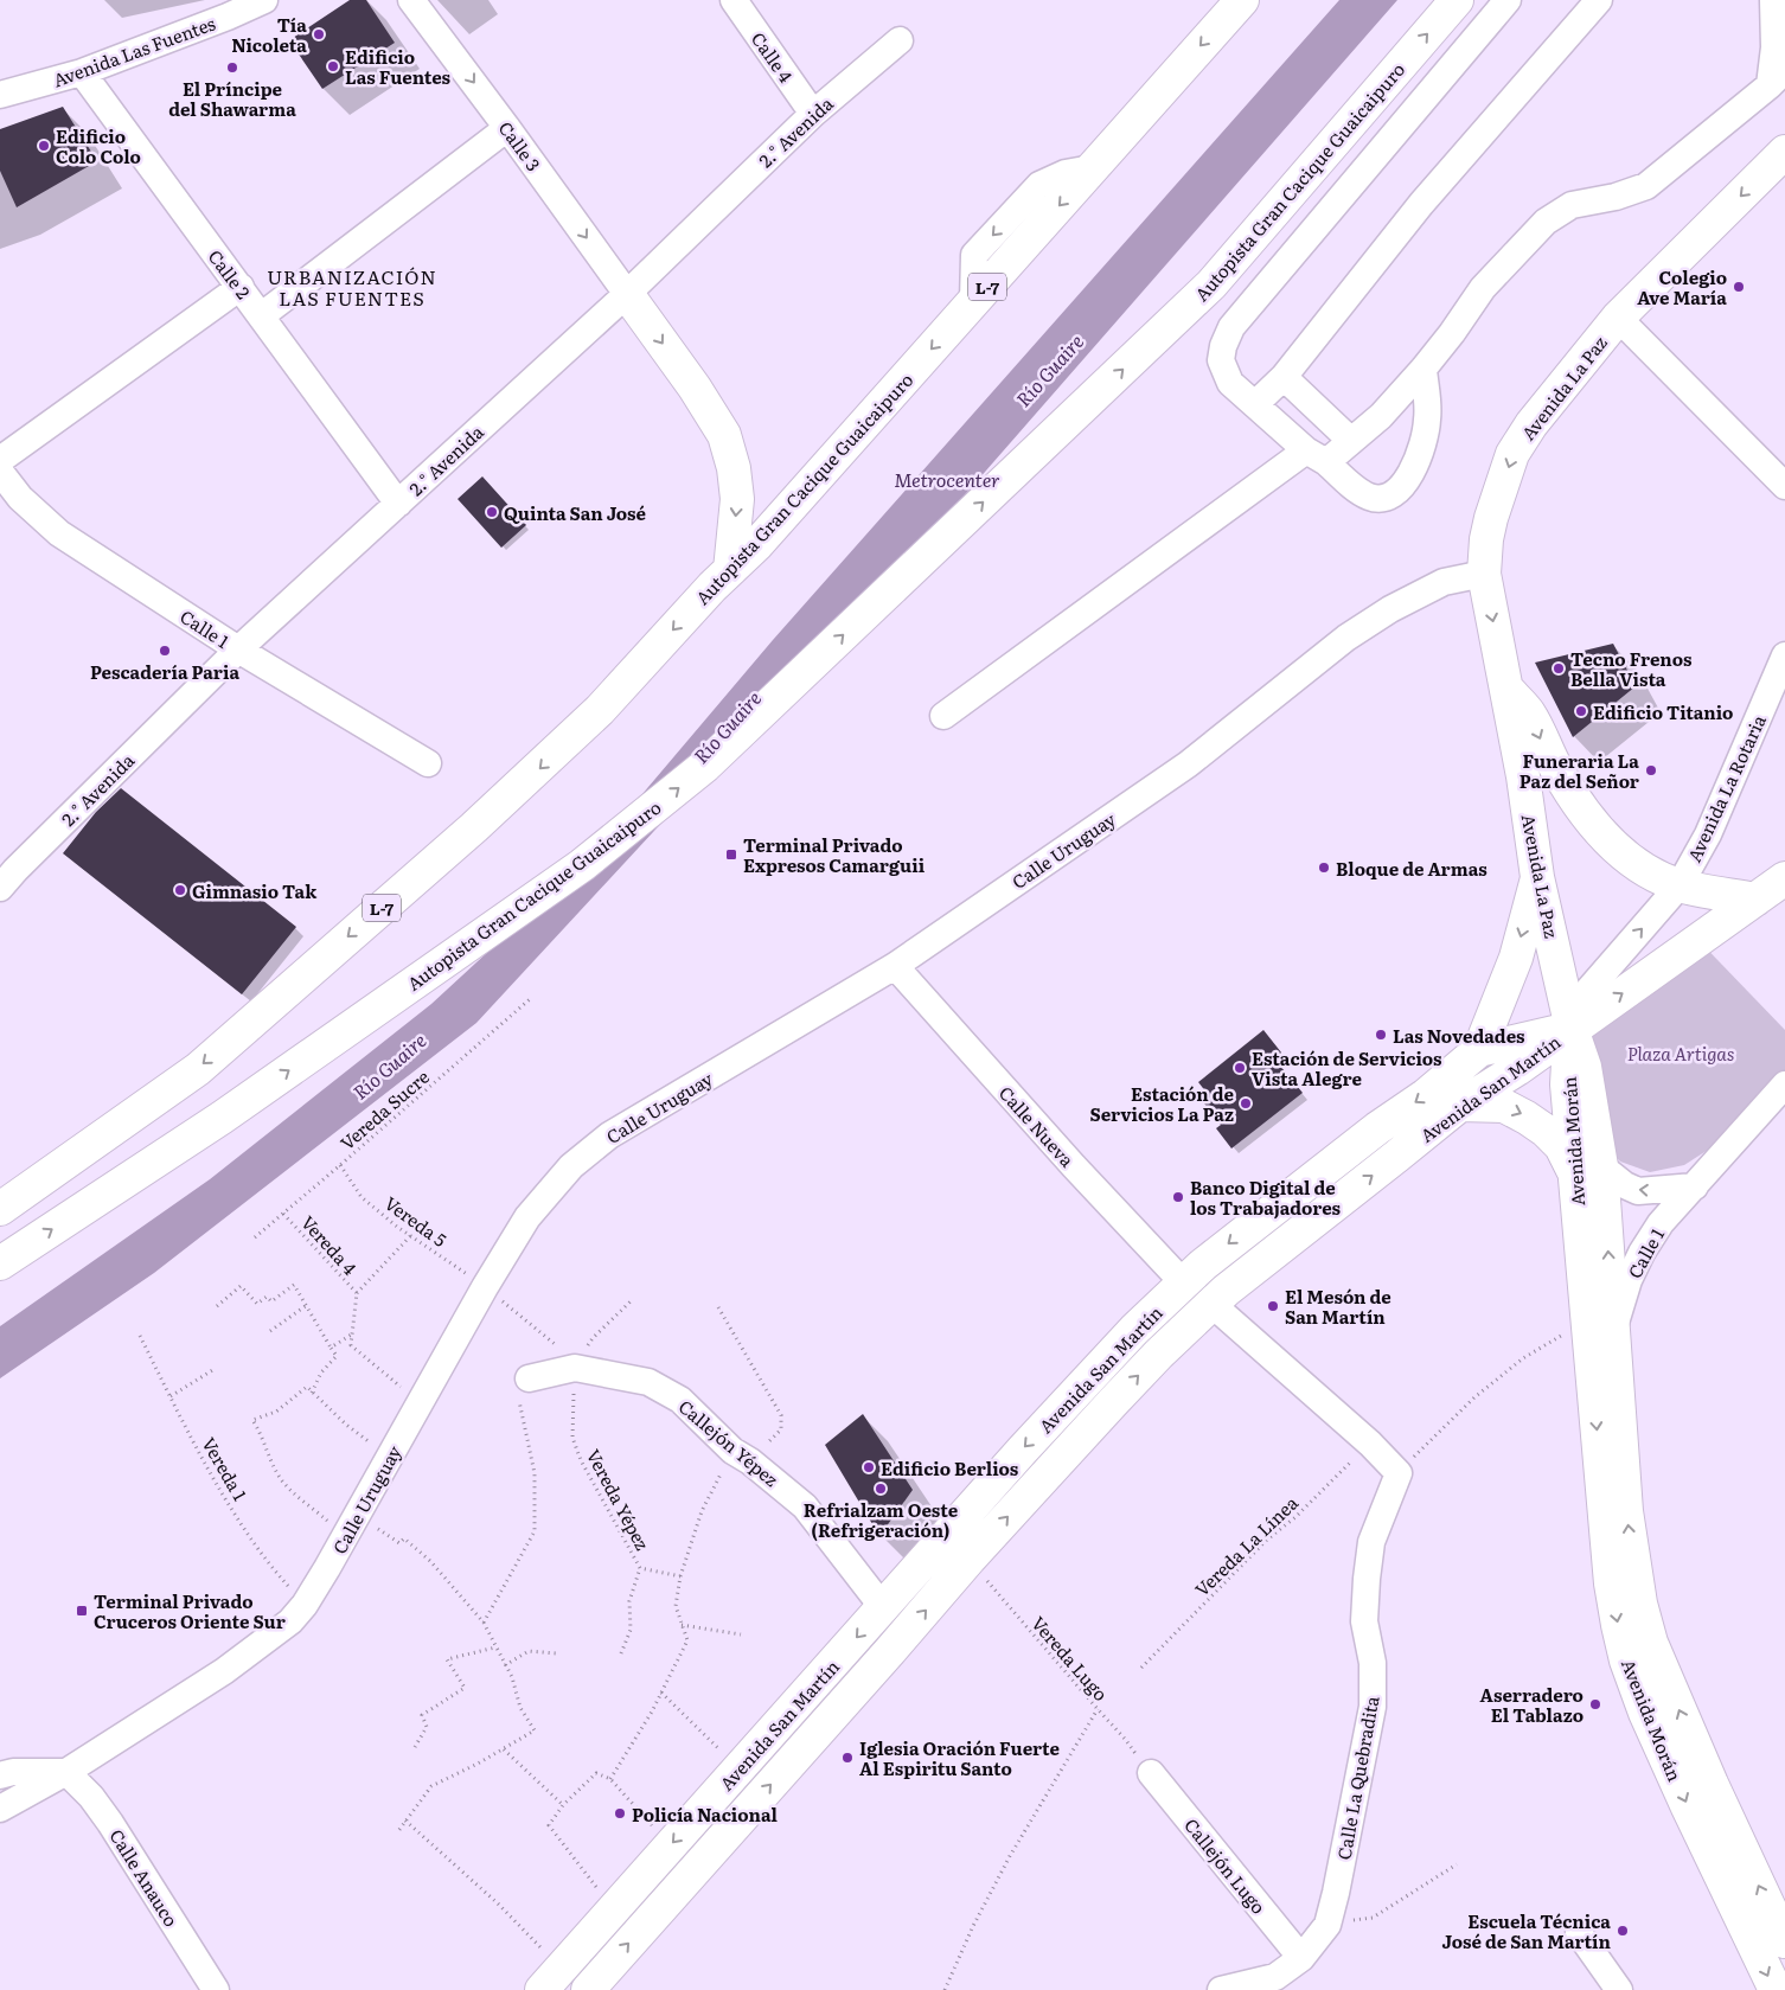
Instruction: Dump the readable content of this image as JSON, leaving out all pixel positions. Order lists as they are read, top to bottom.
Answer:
{
  "streets": {
    "main road": [
      "Autopista Gran Cacique Guaicaipuro",
      "L-7",
      "Avenida La Paz",
      "Avenida San Martín",
      "Avenida Morán"
    ],
    "street": [
      "Avenida Las Fuentes",
      "Calle 4",
      "2.° Avenida",
      "Calle 3",
      "Calle 2",
      "Calle 1",
      "Avenida La Rotaria",
      "Calle Uruguay",
      "Calle Nueva",
      "Callejón Yépez",
      "Calle La Quebradita",
      "Callejón Lugo",
      "Calle Anauco"
    ],
    "path": [
      "Vereda Sucre",
      "Vereda 5",
      "Vereda 4",
      "Vereda 1",
      "Vereda Yépez",
      "Vereda La Línea",
      "Vereda Lugo"
    ]
  },
  "crossings": [
    ["Avenida Las Fuentes", "Calle 2"],
    ["Calle 4", "2.° Avenida"],
    ["2.° Avenida", "Calle 3"],
    ["2.° Avenida", "Calle 2"],
    ["2.° Avenida", "Calle 1"],
    ["Avenida La Paz", "Avenida La Rotaria"],
    ["Avenida La Paz", "Calle Uruguay"],
    ["Avenida La Paz", "Avenida San Martín"],
    ["Avenida La Paz", "Avenida Morán"],
    ["Calle 1", "Avenida Morán"],
    ["Avenida La Rotaria", "Avenida San Martín"],
    ["Avenida La Rotaria", "Avenida Morán"],
    ["Calle Uruguay", "Calle Nueva"],
    ["Calle Uruguay", "Vereda 5"],
    ["Calle Uruguay", "Vereda 1"],
    ["Calle Uruguay", "Calle Anauco"],
    ["Avenida San Martín", "Calle Nueva"],
    ["Avenida San Martín", "Avenida Morán"],
    ["Avenida San Martín", "Callejón Yépez"],
    ["Avenida San Martín", "Vereda Lugo"],
    ["Vereda Sucre", "Vereda 5"],
    ["Vereda Sucre", "Vereda 4"],
    ["Vereda 5", "Callejón Yépez"],
    ["Callejón Yépez", "Vereda Yépez"],
    ["Vereda Lugo", "Callejón Lugo"],
    ["Calle La Quebradita", "Callejón Lugo"]
  ],
  "one_way": ["Calle 3", "Avenida La Paz", "Avenida La Rotaria"],
  "districts": ["URBANIZACIÓN LAS FUENTES"],
  "water": ["Río Guaire", "Metrocenter"],
  "parks": ["Plaza Artigas"],
  "places": {
    "other": [
      "Tía Nicoleta",
      "Edificio Las Fuentes",
      "El Príncipe del Shawarma",
      "Edificio Colo Colo",
      "Colegio Ave María",
      "Quinta San José",
      "Pescadería Paria",
      "Tecno Frenos Bella Vista",
      "Edificio Titanio",
      "Funeraria La Paz del Señor",
      "Bloque de Armas",
      "Gimnasio Tak",
      "Las Novedades",
      "Estación de Servicios Vista Alegre",
      "Estación de Servicios La Paz",
      "Banco Digital de los Trabajadores",
      "El Mesón de San Martín",
      "Edificio Berlios",
      "Refrialzam Oeste (Refrigeración)",
      "Aserradero El Tablazo",
      "Iglesia Oración Fuerte Al Espiritu Santo",
      "Policía Nacional",
      "Escuela Técnica José de San Martín"
    ],
    "transit": ["Terminal Privado Expresos Camarguii", "Terminal Privado Cruceros Oriente Sur"]
  }
}
